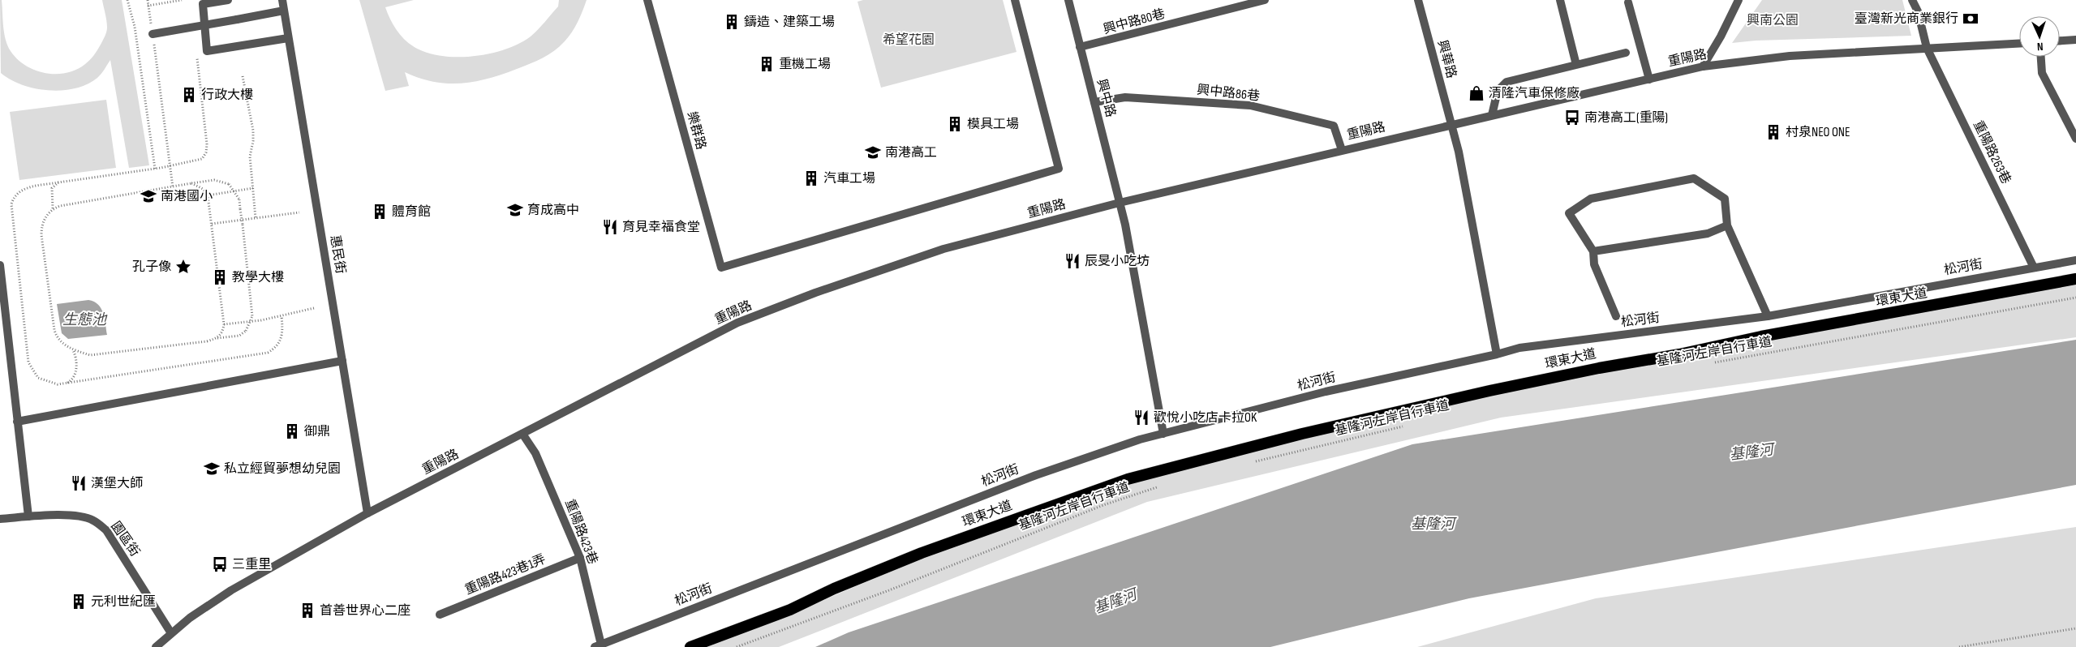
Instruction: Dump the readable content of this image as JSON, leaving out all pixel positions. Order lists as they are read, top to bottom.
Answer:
{
  "streets": {
    "highway": ["環東大道"],
    "street": [
      "興中路80巷",
      "重陽路",
      "興華路",
      "興中路86巷",
      "興中路",
      "樂群路",
      "重陽路263巷",
      "惠民街",
      "松河街",
      "重陽路423巷",
      "園區街",
      "重陽路423巷1弄"
    ],
    "path": ["基隆河左岸自行車道"]
  },
  "crossings": [
    ["興中路80巷", "興中路"],
    ["重陽路", "興華路"],
    ["重陽路", "興中路86巷"],
    ["重陽路", "興中路"],
    ["重陽路", "重陽路263巷"],
    ["重陽路", "惠民街"],
    ["重陽路", "重陽路423巷"],
    ["重陽路", "園區街"],
    ["興華路", "松河街"],
    ["興中路86巷", "興中路"],
    ["興中路", "松河街"],
    ["重陽路263巷", "松河街"],
    ["松河街", "重陽路423巷"],
    ["重陽路423巷", "重陽路423巷1弄"]
  ],
  "water": ["生態池", "基隆河"],
  "parks": ["興南公園", "希望花園"],
  "places": {
    "bank": ["臺灣新光商業銀行"],
    "building": [
      "鑄造、建築工場",
      "重機工場",
      "行政大樓",
      "模具工場",
      "村泉NEO ONE",
      "汽車工場",
      "體育館",
      "教學大樓",
      "御鼎",
      "元利世紀匯",
      "首善世界心二座"
    ],
    "shop": ["清隆汽車保修廠"],
    "bus stop": ["南港高工(重陽)", "三重里"],
    "school or university": [
      "南港高工",
      "南港國小",
      "育成高中",
      "私立經貿夢想幼兒園"
    ],
    "restaurant": [
      "育見幸福食堂",
      "辰旻小吃坊",
      "歡悅小吃店卡拉OK",
      "漢堡大師"
    ],
    "place": ["孔子像"]
  },
  "north": "bottom"
}
